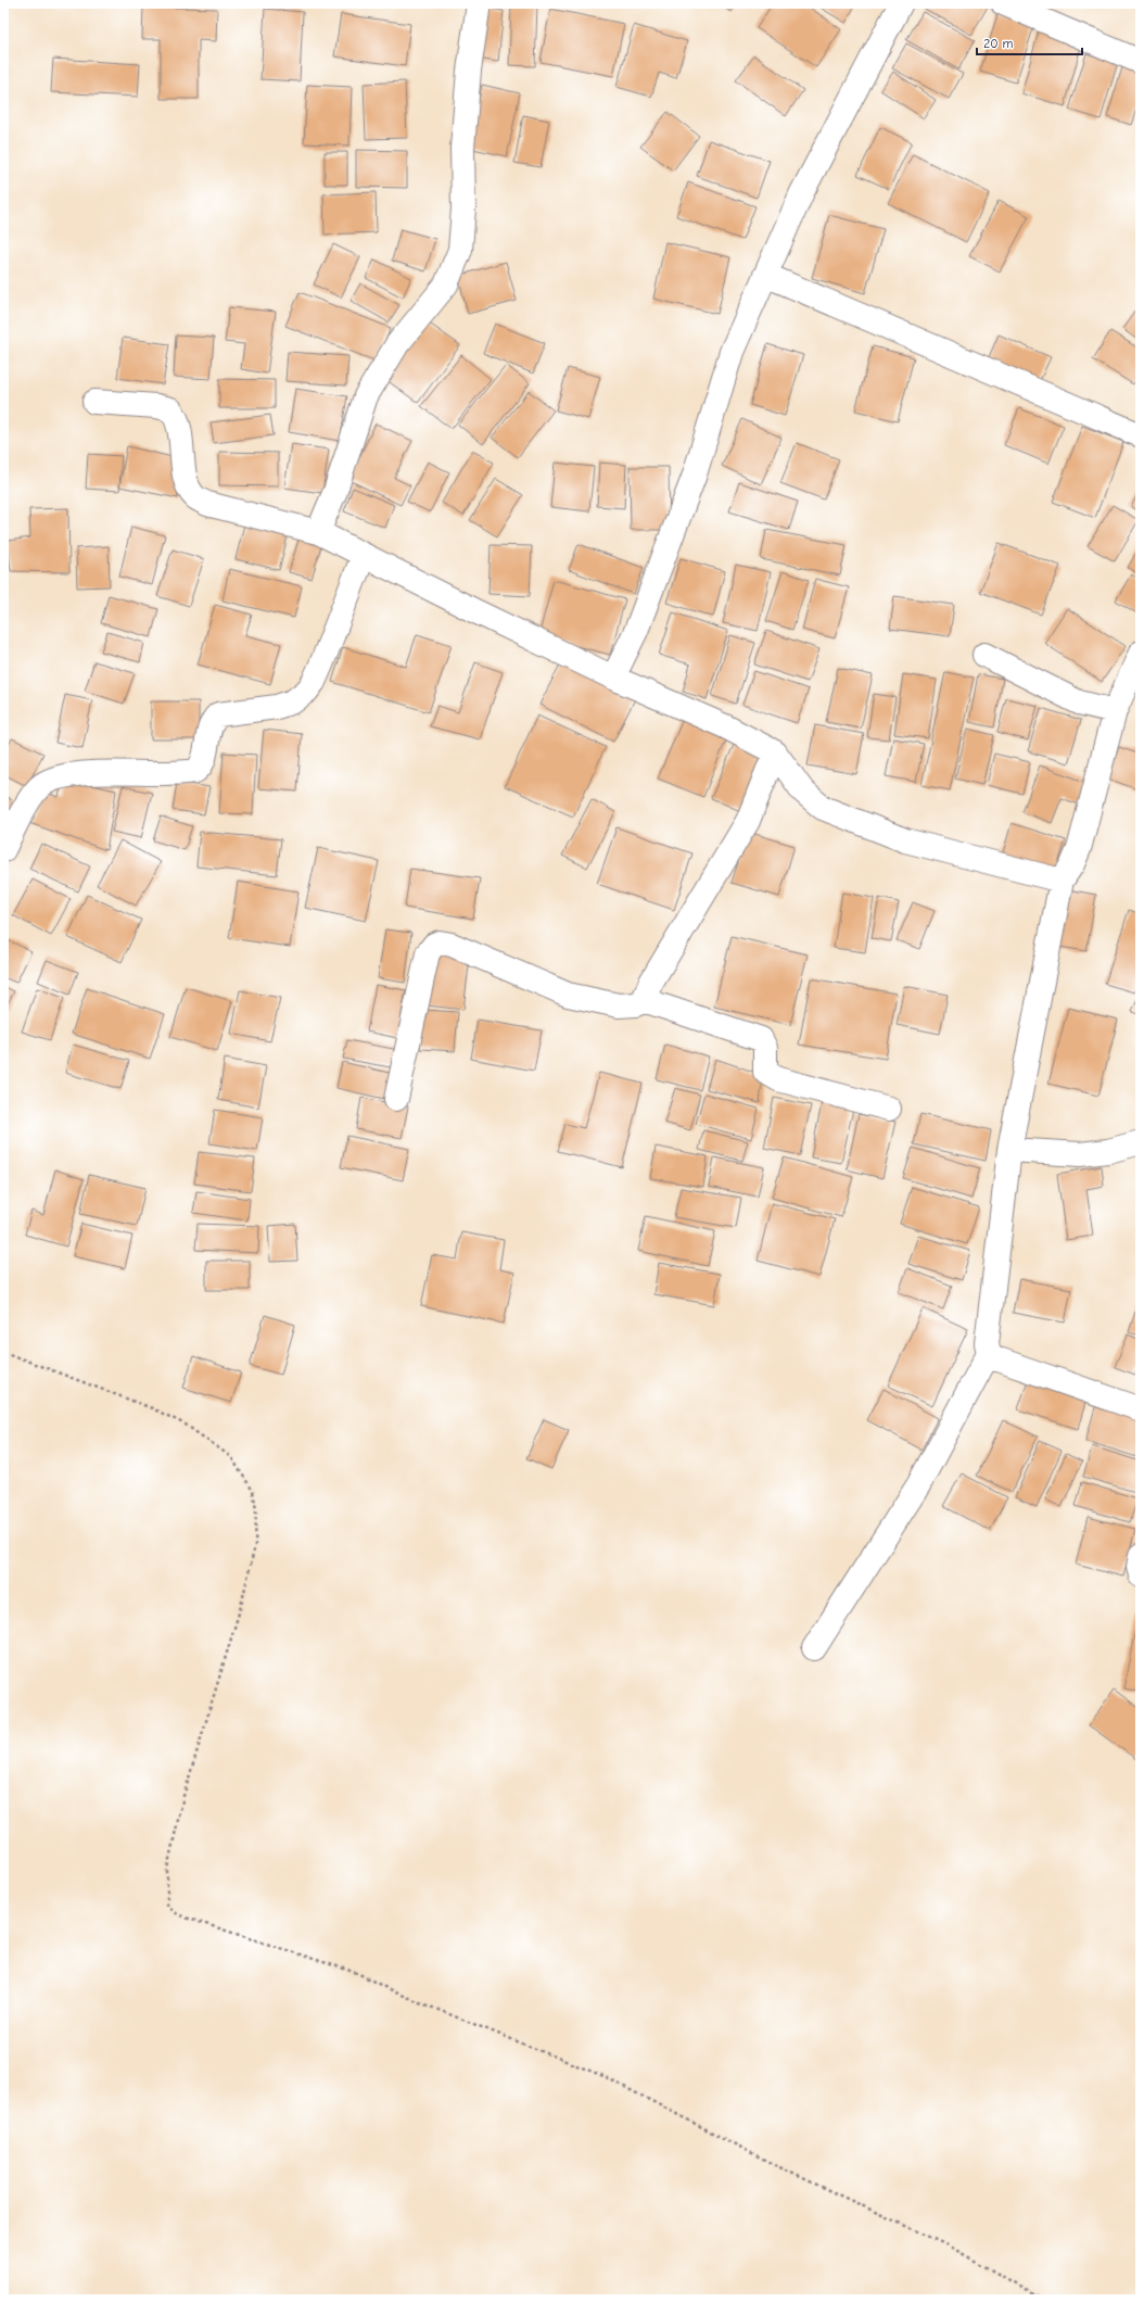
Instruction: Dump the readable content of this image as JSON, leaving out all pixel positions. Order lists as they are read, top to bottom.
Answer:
{
  "scale_bar": "20 m"
}
